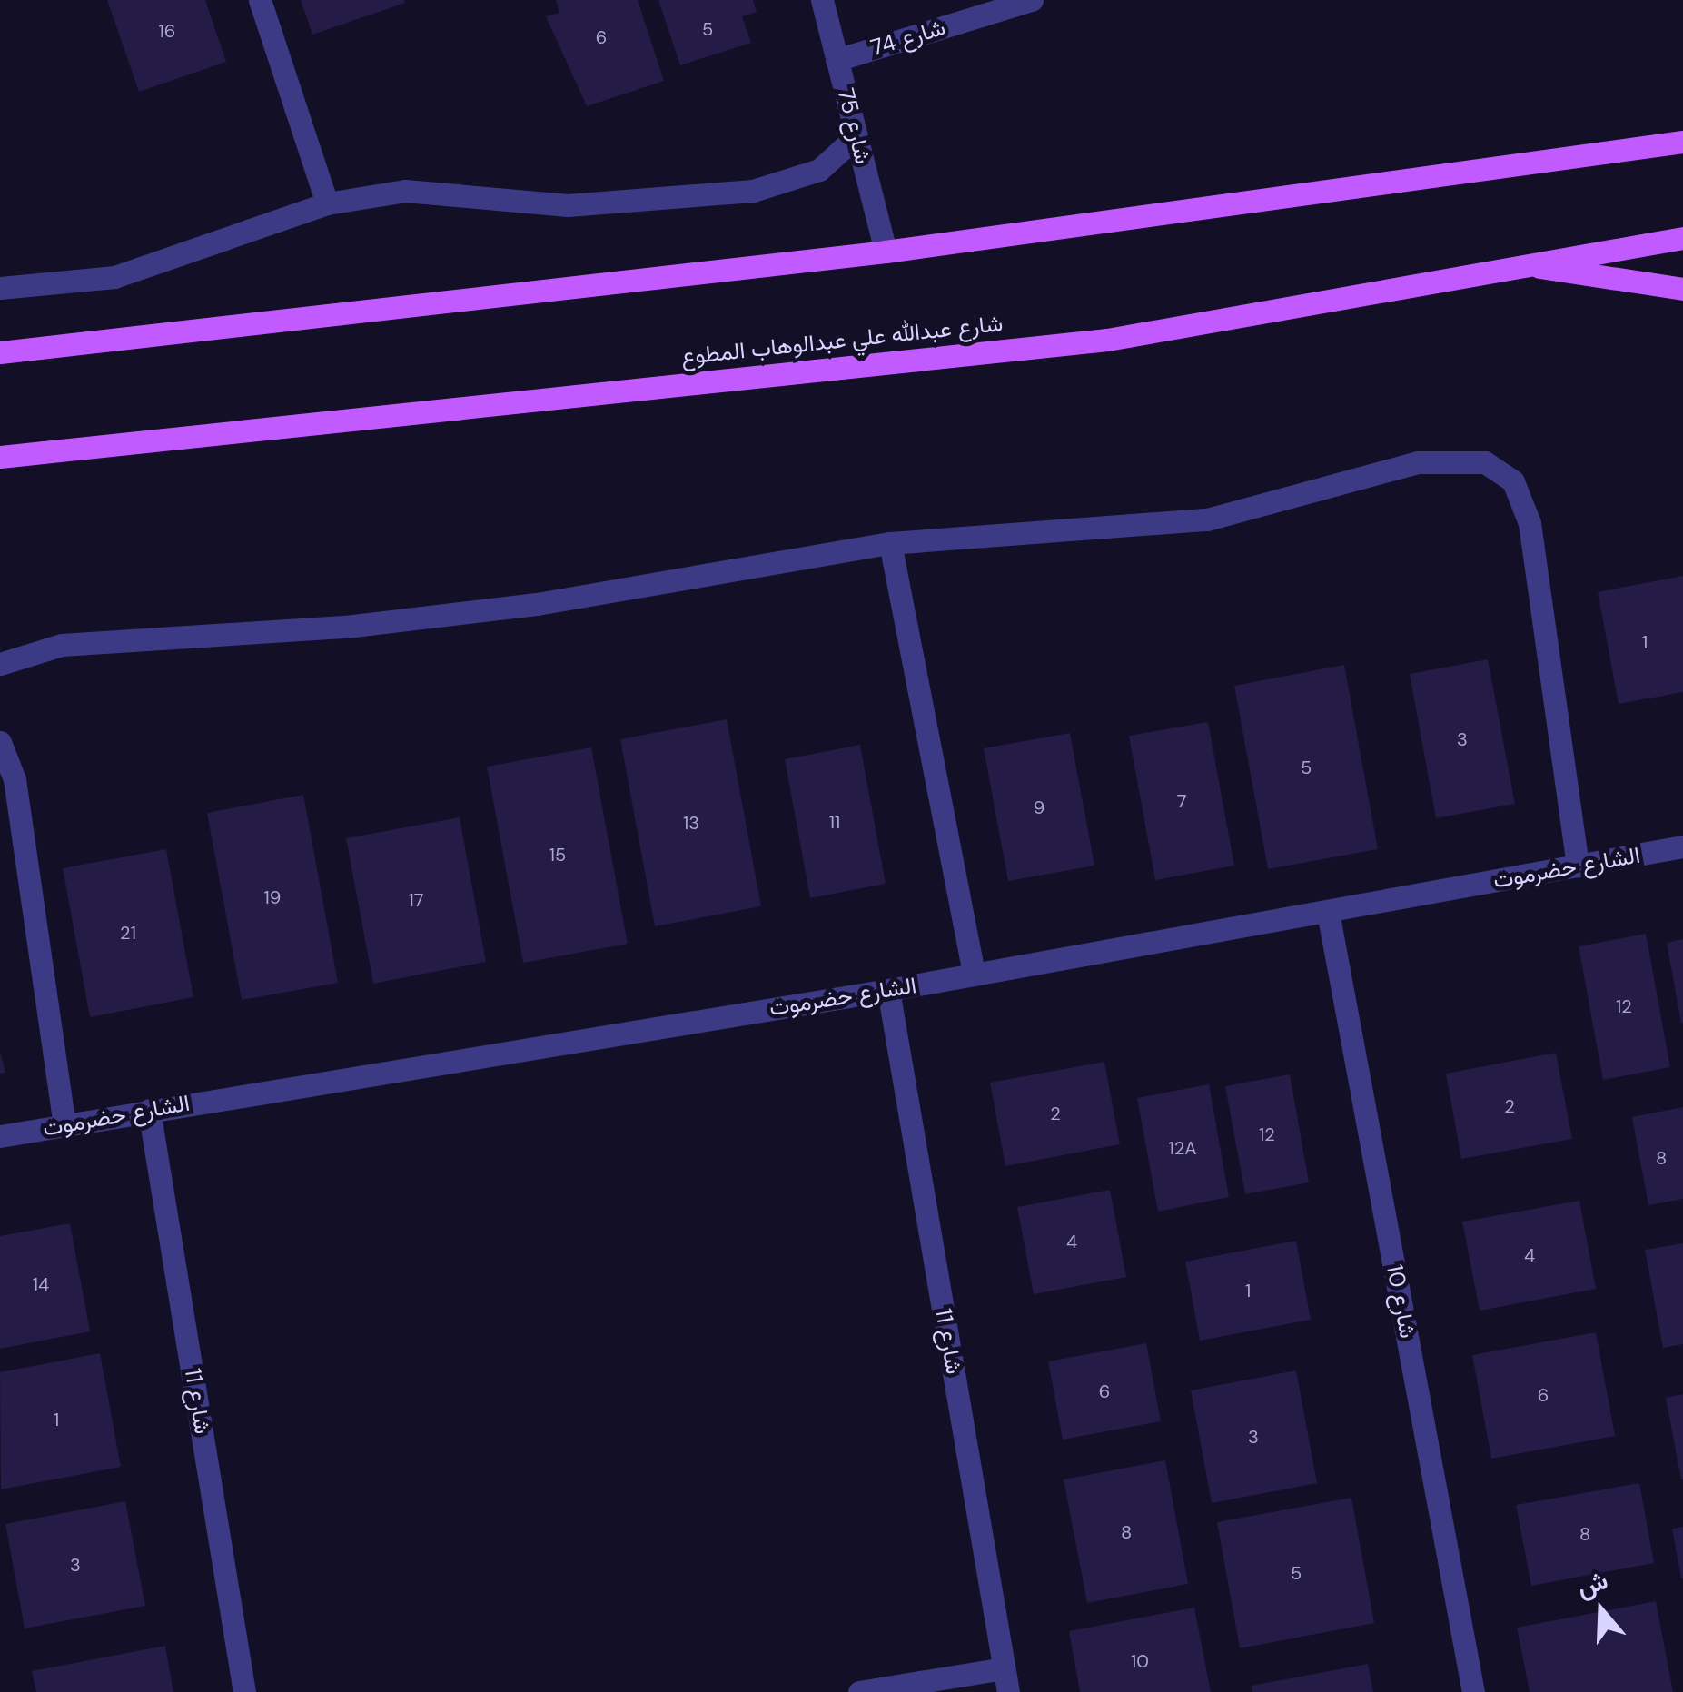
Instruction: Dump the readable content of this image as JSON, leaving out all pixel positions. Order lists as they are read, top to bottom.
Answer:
{
  "streets": {
    "main road": ["شارع عبدالله علي عبدالوهاب المطوع"],
    "street": [
      "شارع 74",
      "شارع 75",
      "الشارع حضرموت",
      "شارع 10",
      "شارع 11"
    ]
  },
  "crossings": [
    ["شارع 74", "شارع 75"],
    ["الشارع حضرموت", "شارع 10"],
    ["الشارع حضرموت", "شارع 11"]
  ],
  "house_numbers": [
    "5",
    "16",
    "6",
    "1",
    "3",
    "5",
    "7",
    "9",
    "11",
    "13",
    "15",
    "19",
    "17",
    "21",
    "12",
    "2",
    "2",
    "12",
    "12A",
    "8",
    "4",
    "4",
    "14",
    "1",
    "6",
    "6",
    "1",
    "3",
    "8",
    "8",
    "3",
    "5",
    "10"
  ],
  "north": "top"
}
